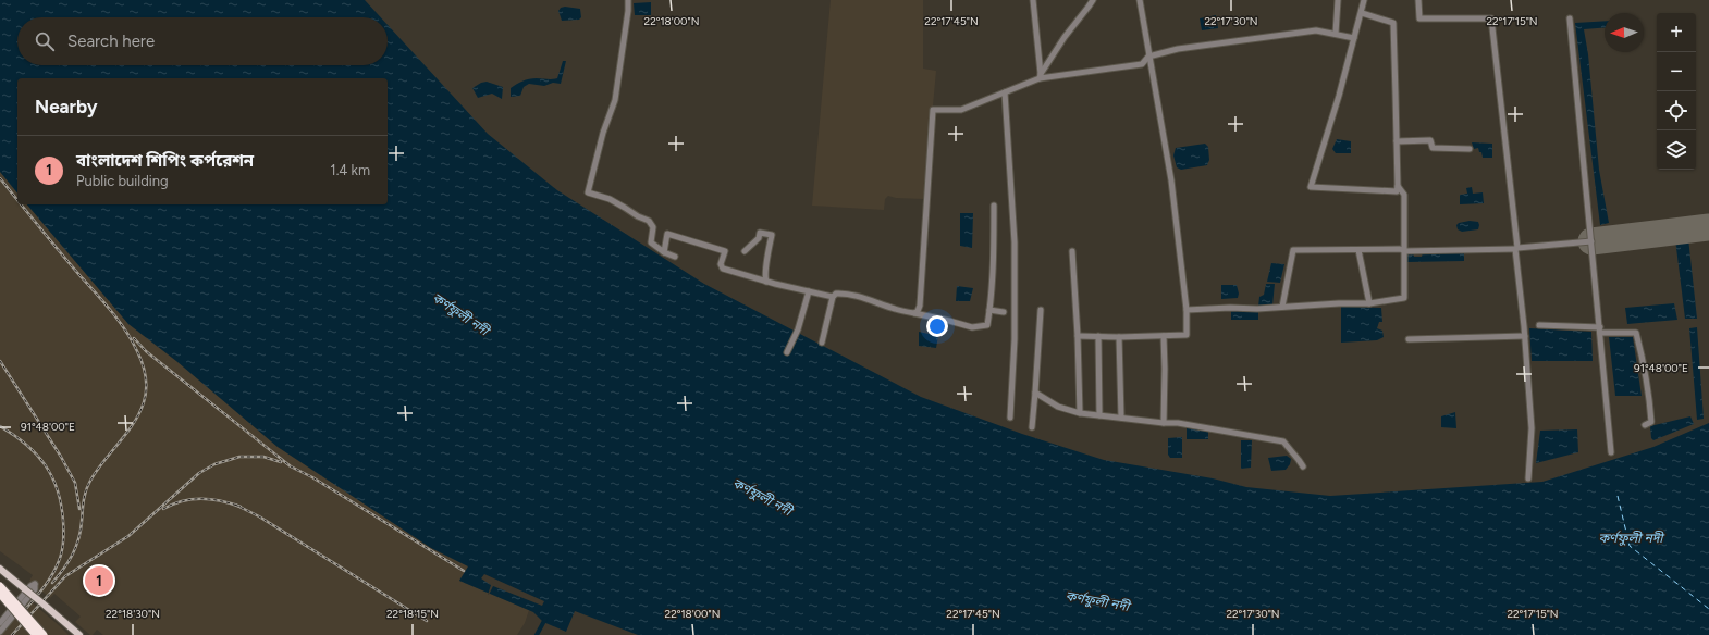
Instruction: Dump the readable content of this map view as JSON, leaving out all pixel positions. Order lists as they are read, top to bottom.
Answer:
{
  "water": ["কর্ণফুলী নদী"],
  "north": "left",
  "page": {
    "map_buttons": ["+", "−"],
    "search": "Search here",
    "heading": "Nearby",
    "list": [
      {
        "mark": "1",
        "name": "বাংলাদেশ শিপিং কর্পরেশন",
        "note": "Public building",
        "value": "1.4 km"
      }
    ],
    "pins": "1"
  },
  "coordinates": [
    "22°18'00\"N",
    "22°17'45\"N",
    "22°17'30\"N",
    "22°17'15\"N",
    "91°48'00\"E",
    "22°18'30\"N",
    "22°18'15\"N"
  ]
}
